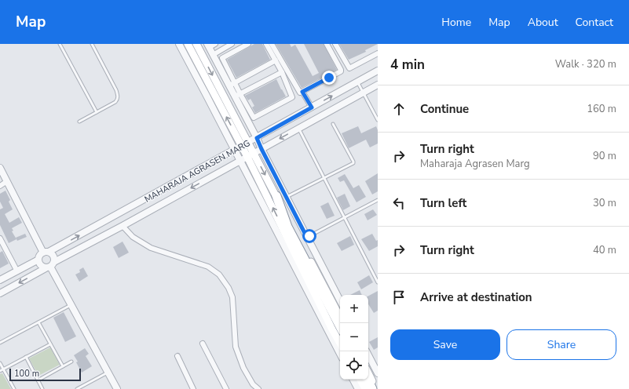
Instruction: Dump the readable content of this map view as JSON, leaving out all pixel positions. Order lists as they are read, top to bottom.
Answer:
{
  "streets": {
    "street": ["MAHARAJA AGRASEN MARG"]
  },
  "scale_bar": "100 m",
  "page": {
    "header": "Map",
    "nav": [
      "Home",
      "Map",
      "About",
      "Contact"
    ],
    "heading": ["4 min", "Walk · 320 m"],
    "list": [
      ["Continue", "160 m"],
      ["Turn right", "Maharaja Agrasen Marg", "90 m"],
      ["Turn left", "30 m"],
      ["Turn right", "40 m"],
      "Arrive at destination"
    ],
    "map_buttons": ["+", "−"],
    "buttons": ["Save", "Share"],
    "scale": "100 m"
  }
}
